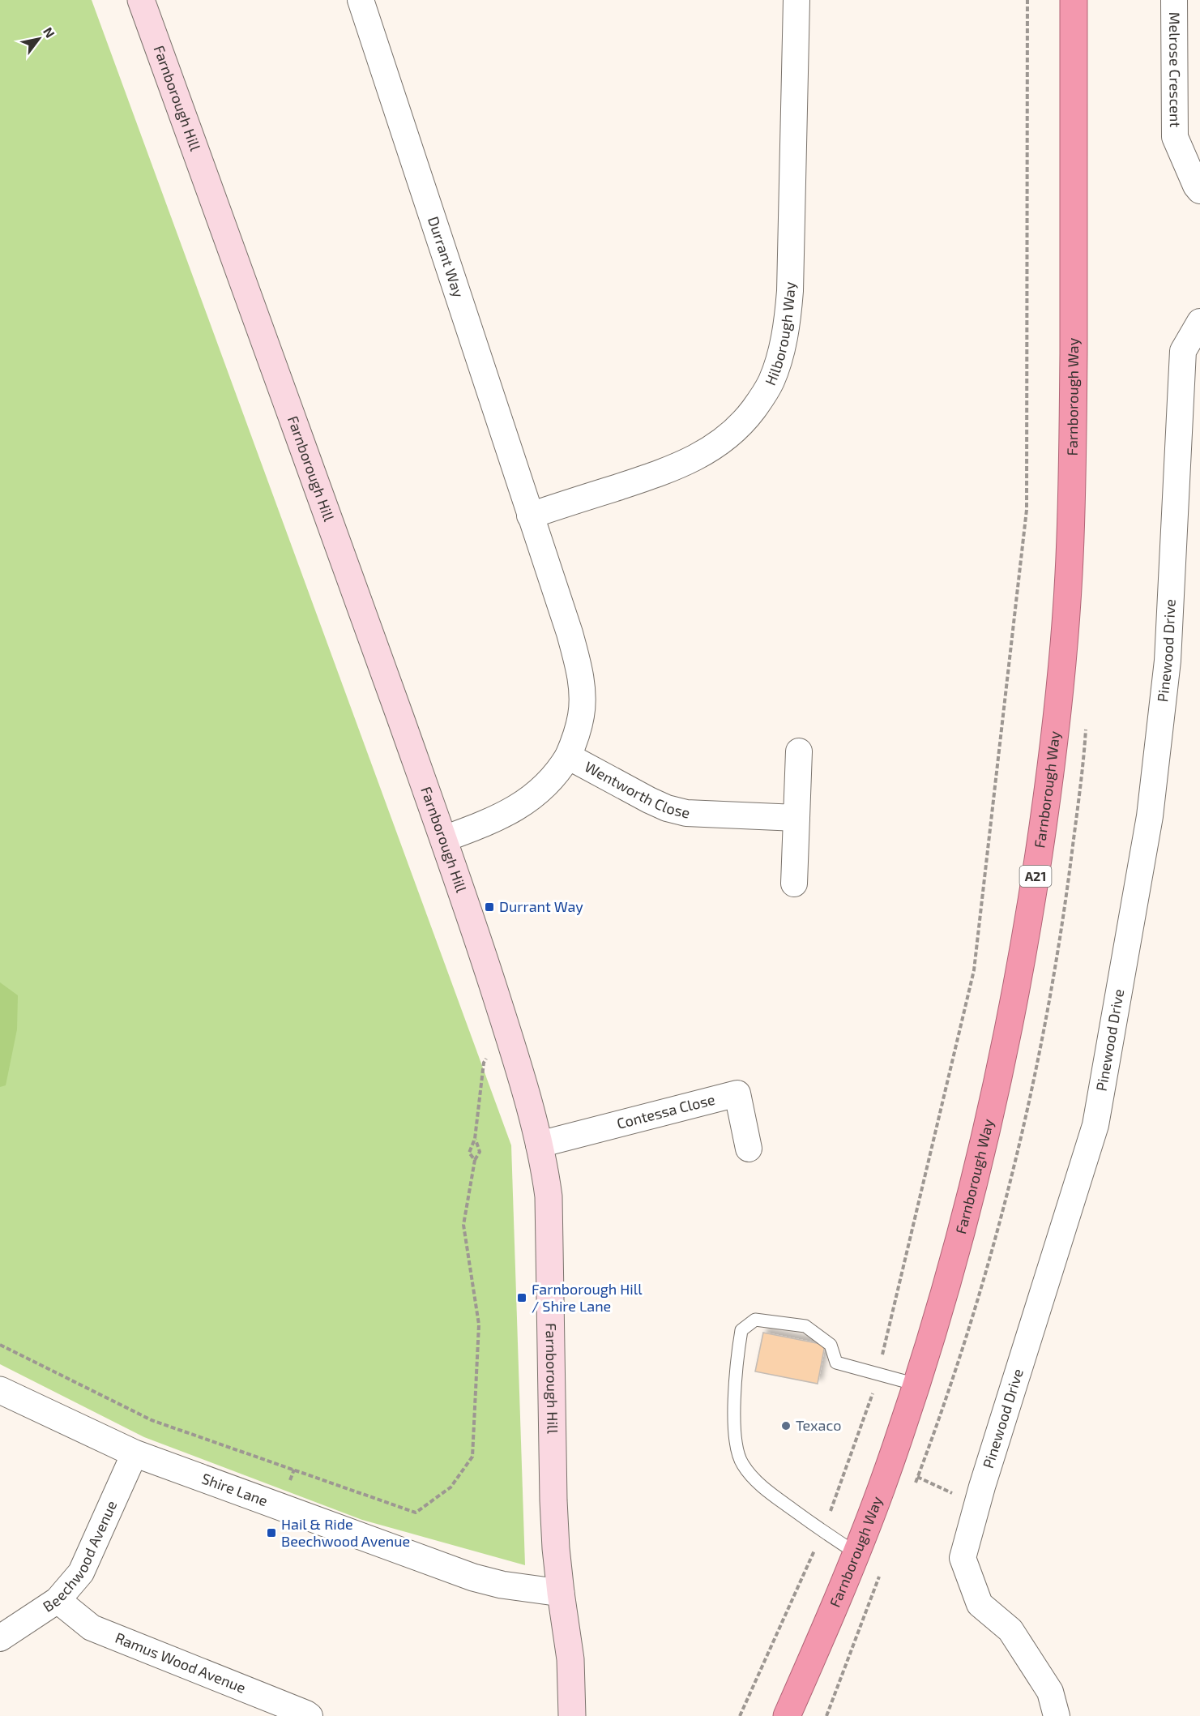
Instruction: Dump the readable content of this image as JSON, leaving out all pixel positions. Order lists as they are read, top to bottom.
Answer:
{
  "streets": {
    "highway": ["Farnborough Way", "A21"],
    "main road": ["Farnborough Hill"],
    "street": [
      "Melrose Crescent",
      "Durrant Way",
      "Hilborough Way",
      "Pinewood Drive",
      "Wentworth Close",
      "Contessa Close",
      "Shire Lane",
      "Beechwood Avenue",
      "Ramus Wood Avenue"
    ]
  },
  "crossings": [
    ["Farnborough Hill", "Wentworth Close"],
    ["Farnborough Hill", "Contessa Close"],
    ["Farnborough Hill", "Shire Lane"],
    ["Durrant Way", "Hilborough Way"],
    ["Durrant Way", "Wentworth Close"],
    ["Shire Lane", "Beechwood Avenue"],
    ["Beechwood Avenue", "Ramus Wood Avenue"]
  ],
  "places": {
    "transit": ["Durrant Way", "Farnborough Hill / Shire Lane", "Hail & Ride Beechwood Avenue"],
    "other": ["Texaco"]
  },
  "north": "top right"
}
